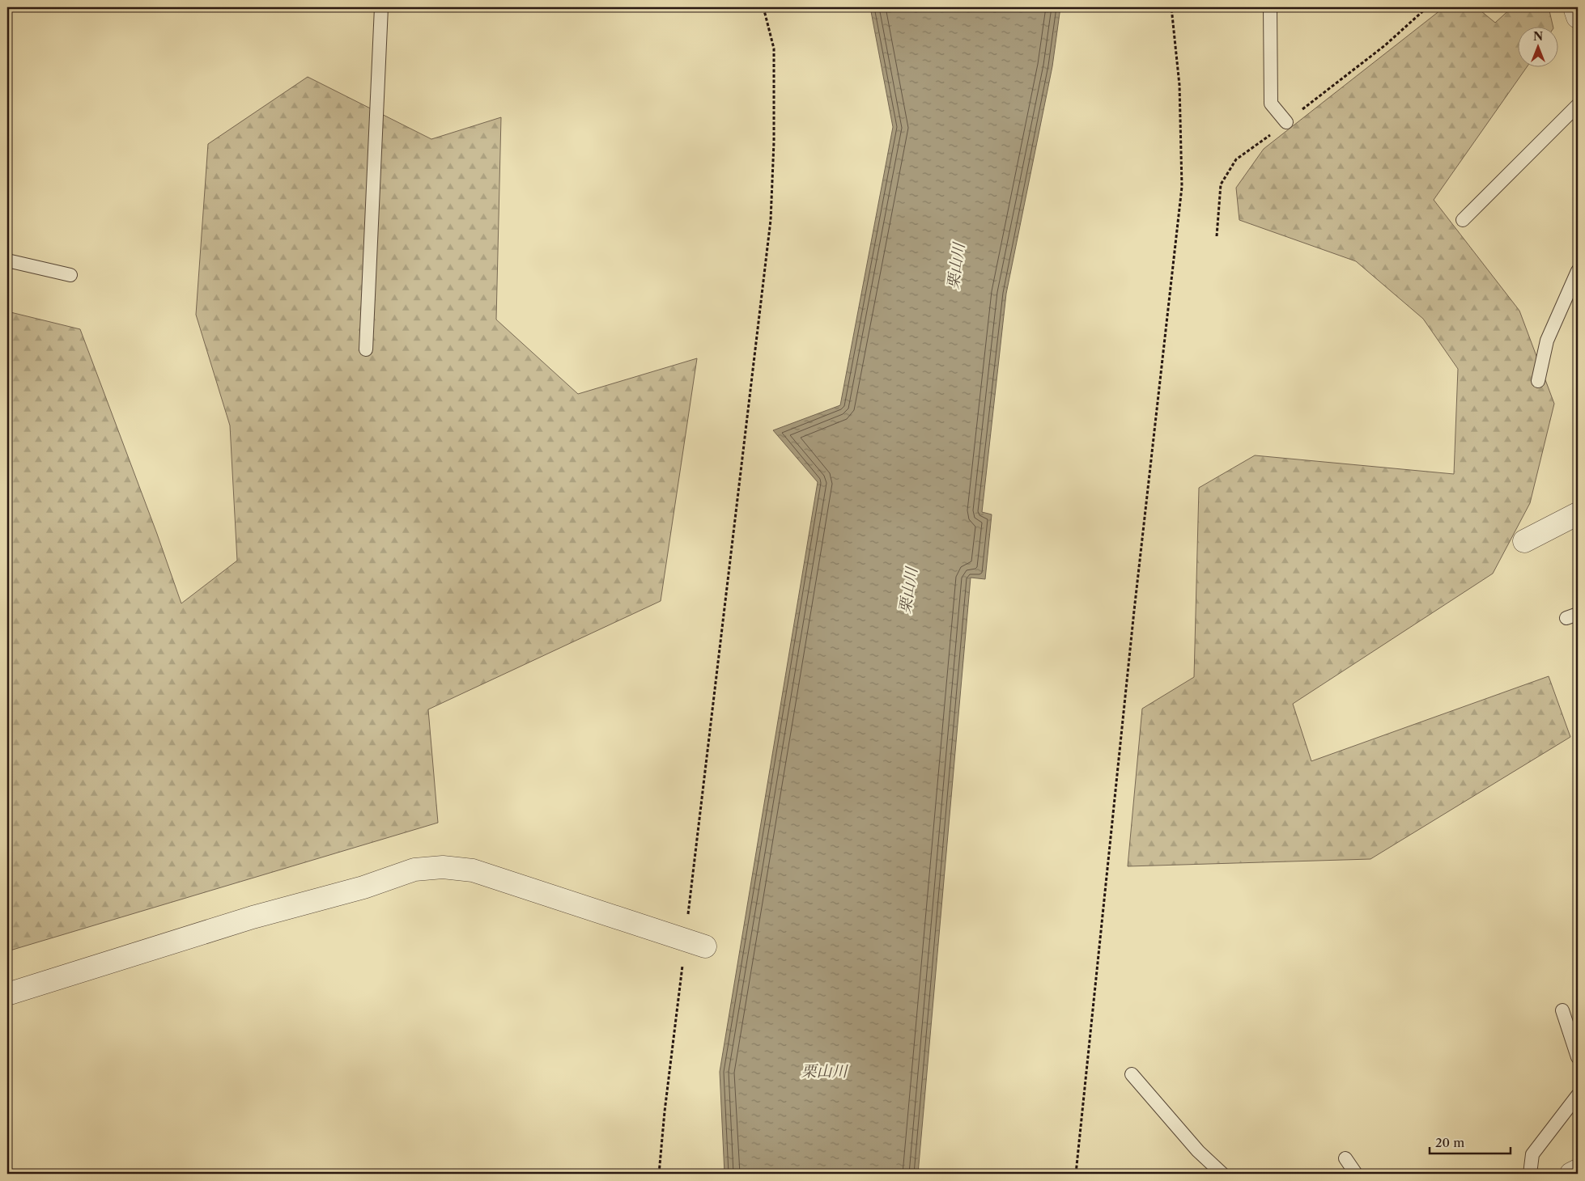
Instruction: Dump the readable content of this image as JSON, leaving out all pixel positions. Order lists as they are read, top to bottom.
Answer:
{
  "water": ["栗山川"],
  "scale_bar": "20 m",
  "north": "top"
}
